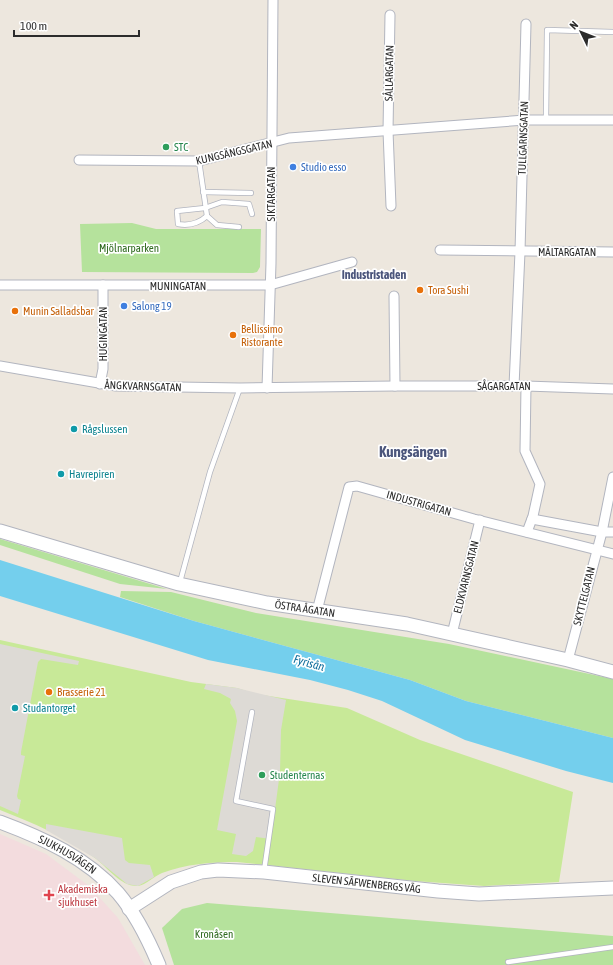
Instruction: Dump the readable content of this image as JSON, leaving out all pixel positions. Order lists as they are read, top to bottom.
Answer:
{
  "streets": {
    "street": [
      "SÅLLARGATAN",
      "TULLGARNSGATAN",
      "KUNGSÄNGSGATAN",
      "SIKTARGATAN",
      "MÄLTARGATAN",
      "MUNINGATAN",
      "HUGINGATAN",
      "ÅNGKVARNSGATAN",
      "SÅGARGATAN",
      "INDUSTRIGATAN",
      "ELDKVARNSGATAN",
      "SKYTTELGATAN",
      "ÖSTRA ÅGATAN",
      "SJUKHUSVÄGEN",
      "SLEVEN SÄFWENBERGS VÄG"
    ]
  },
  "crossings": [
    ["SÅLLARGATAN", "KUNGSÄNGSGATAN"],
    ["TULLGARNSGATAN", "KUNGSÄNGSGATAN"],
    ["TULLGARNSGATAN", "MÄLTARGATAN"],
    ["TULLGARNSGATAN", "SÅGARGATAN"],
    ["KUNGSÄNGSGATAN", "SIKTARGATAN"],
    ["SIKTARGATAN", "MUNINGATAN"],
    ["SIKTARGATAN", "ÅNGKVARNSGATAN"],
    ["SIKTARGATAN", "SÅGARGATAN"],
    ["MUNINGATAN", "HUGINGATAN"],
    ["HUGINGATAN", "ÅNGKVARNSGATAN"],
    ["ÅNGKVARNSGATAN", "SÅGARGATAN"],
    ["INDUSTRIGATAN", "ELDKVARNSGATAN"],
    ["INDUSTRIGATAN", "SKYTTELGATAN"],
    ["INDUSTRIGATAN", "ÖSTRA ÅGATAN"],
    ["ELDKVARNSGATAN", "ÖSTRA ÅGATAN"],
    ["SKYTTELGATAN", "ÖSTRA ÅGATAN"],
    ["SJUKHUSVÄGEN", "SLEVEN SÄFWENBERGS VÄG"]
  ],
  "districts": ["Industristaden", "Kungsängen"],
  "water": ["Fyrisån"],
  "parks": ["Mjölnarparken", "Kronåsen"],
  "places": {
    "other": [
      "STC",
      "Studio esso",
      "Tora Sushi",
      "Salong 19",
      "Munin Salladsbar",
      "Bellissimo Ristorante",
      "Rågslussen",
      "Havrepiren",
      "Brasserie 21",
      "Studantorget",
      "Studenternas"
    ],
    "health": ["Akademiska sjukhuset"]
  },
  "scale_bar": "100 m",
  "north": "top left"
}
